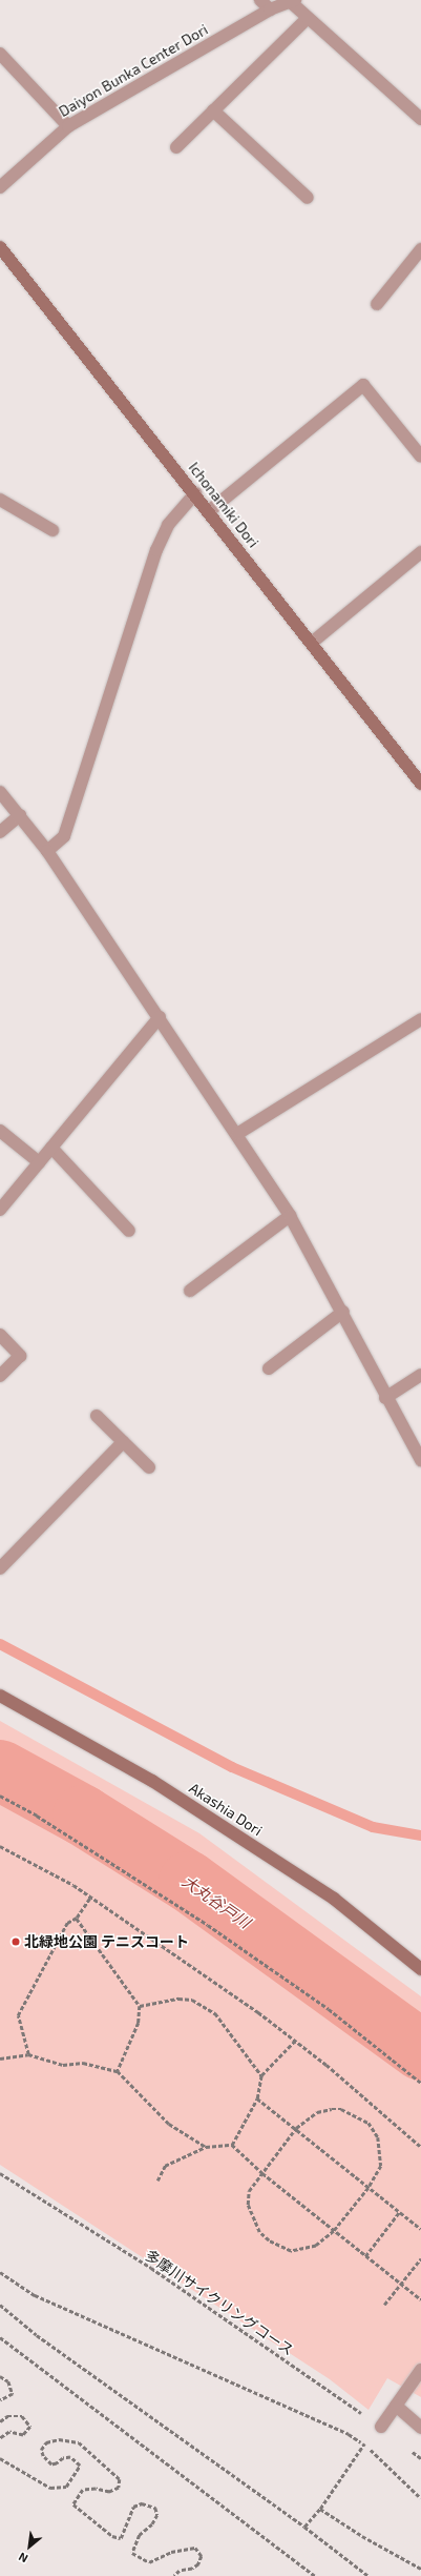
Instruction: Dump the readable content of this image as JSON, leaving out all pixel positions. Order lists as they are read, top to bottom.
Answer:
{
  "streets": {
    "street": ["Daiyon Bunka Center Dori", "Ichonamiki Dori", "Akashia Dori"],
    "path": ["多摩川サイクリングコース"]
  },
  "water": ["大丸谷戸川"],
  "places": ["北緑地公園 テニスコート"],
  "north": "bottom left"
}
